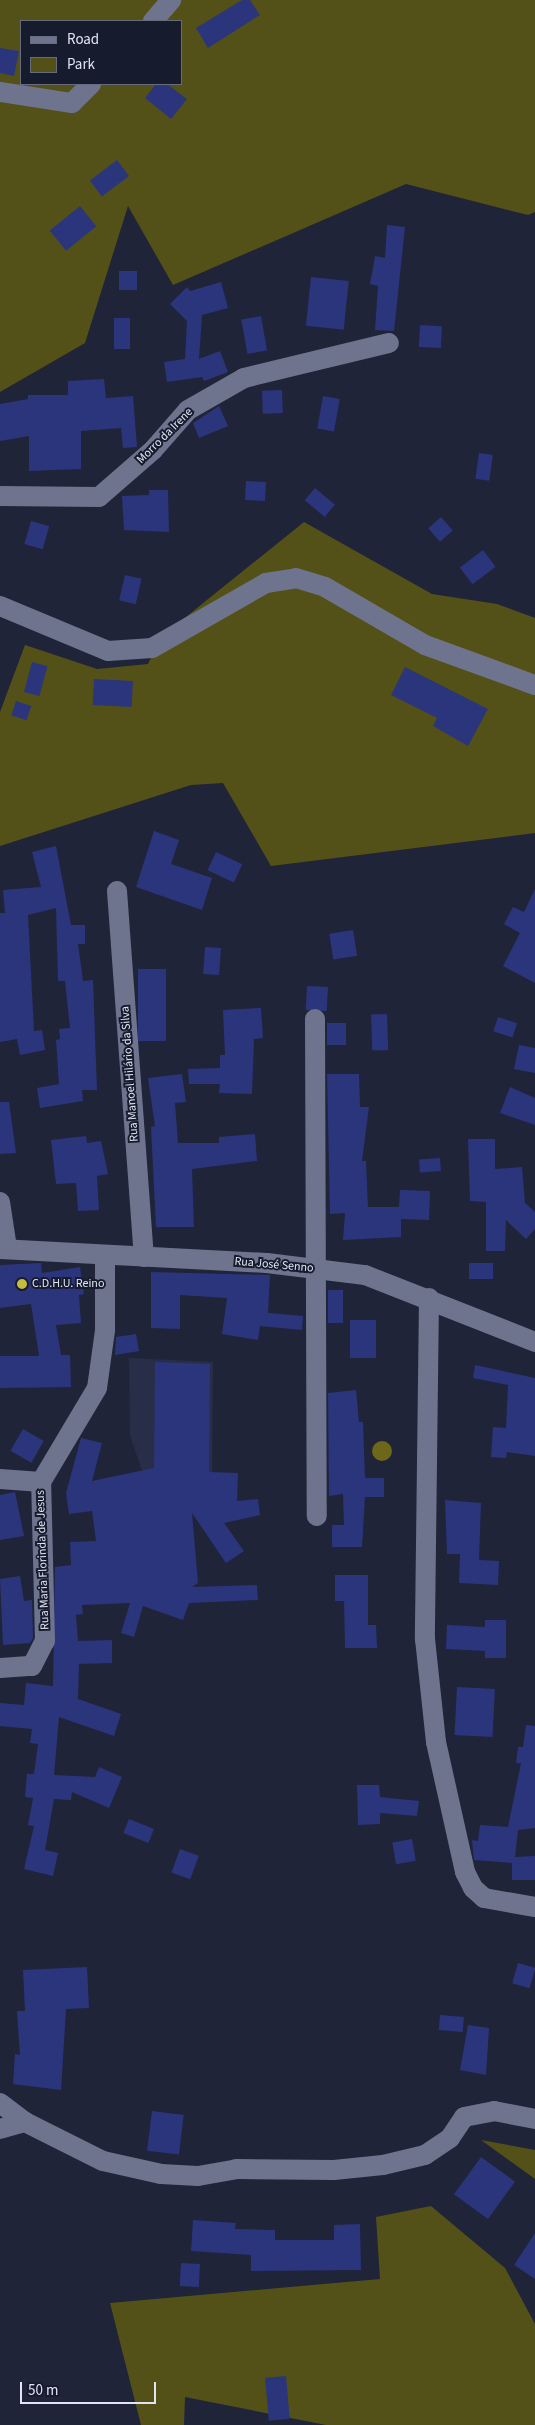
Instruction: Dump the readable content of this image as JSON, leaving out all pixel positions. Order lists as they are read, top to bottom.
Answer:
{
  "streets": {
    "street": [
      "Morro da Irene",
      "Rua Manoel Hilário da Silva",
      "Rua José Senno",
      "Rua Maria Florinda de Jesus"
    ]
  },
  "crossings": [
    ["Rua Manoel Hilário da Silva", "Rua José Senno"],
    ["Rua José Senno", "Rua Maria Florinda de Jesus"]
  ],
  "places": ["C.D.H.U. Reino"],
  "legend": ["Road", "Park"],
  "scale_bar": "50 m"
}
